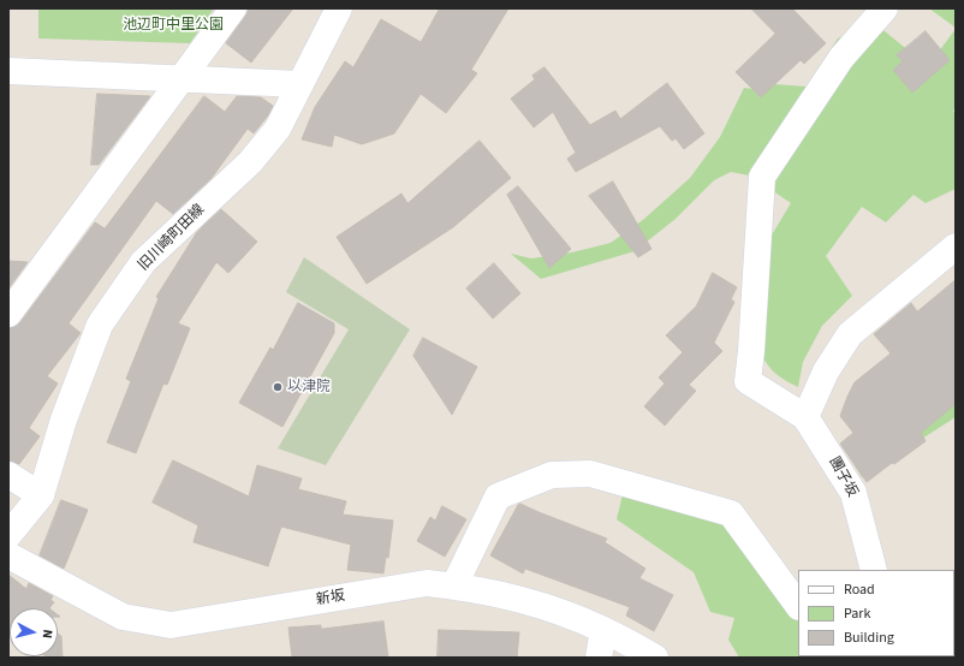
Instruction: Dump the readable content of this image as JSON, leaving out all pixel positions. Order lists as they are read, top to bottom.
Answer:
{
  "streets": {
    "street": ["旧川崎町田線", "團子坂", "新坂"]
  },
  "parks": ["池辺町中里公園"],
  "places": ["以津院"],
  "legend": ["Road", "Park", "Building"],
  "north": "right"
}
